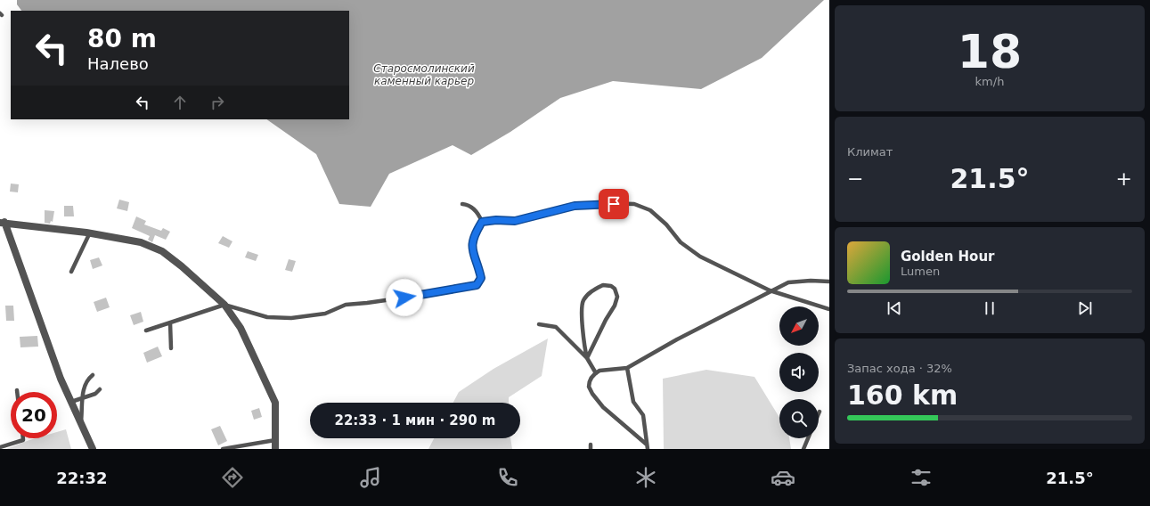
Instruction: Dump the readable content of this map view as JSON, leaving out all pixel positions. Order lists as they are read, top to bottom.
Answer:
{
  "water": ["Старосмолинский каменный карьер"],
  "north": "bottom left",
  "page": {
    "tile": [
      ["18", "km/h"],
      "Климат",
      ["Запас хода · 32%", "160 km"]
    ],
    "turn": ["80 m", "Налево"],
    "heat": ["−", "21.5°", "+"],
    "song": ["Golden Hour", "Lumen"],
    "limit": "20",
    "trip": "22:33 · 1 мин · 290 m",
    "tabs": ["22:32", "21.5°"]
  }
}
